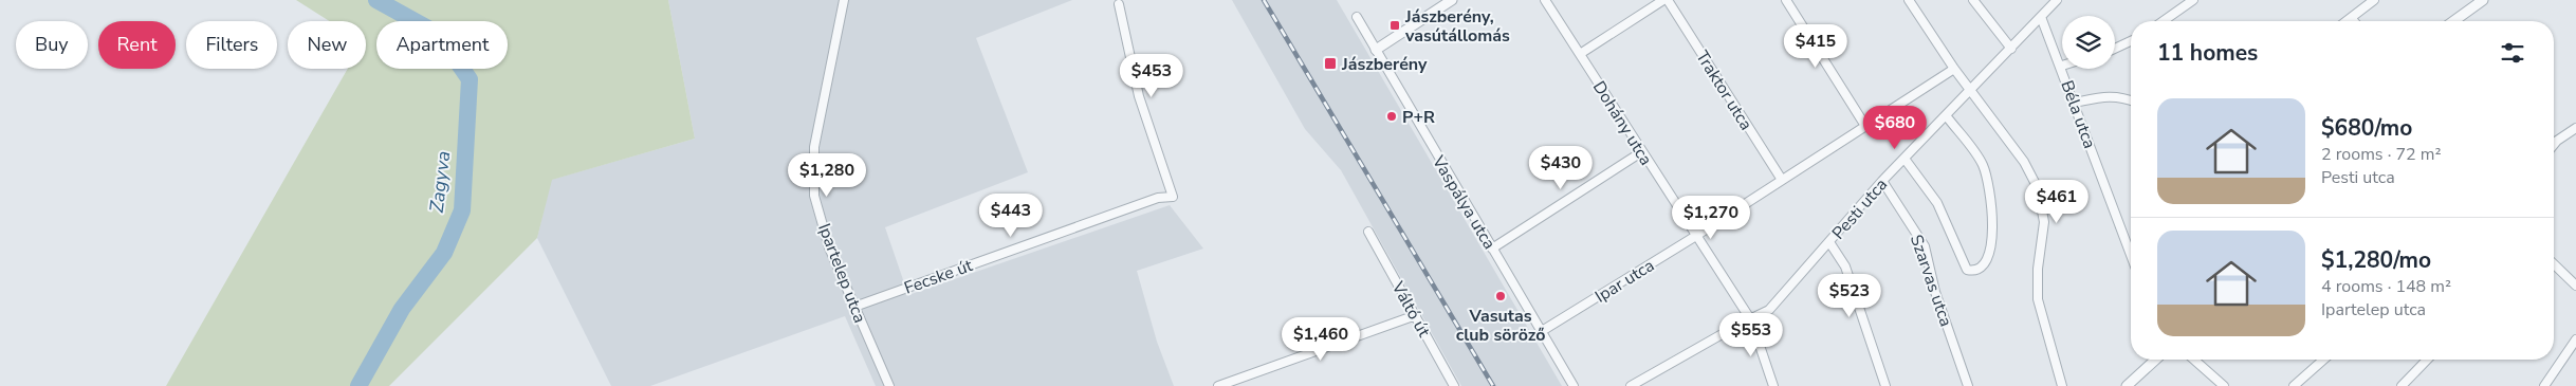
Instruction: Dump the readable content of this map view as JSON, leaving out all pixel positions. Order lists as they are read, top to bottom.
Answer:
{
  "streets": {
    "street": [
      "Traktor utca",
      "Béla utca",
      "Dohány utca",
      "Vaspálya utca",
      "Pesti utca",
      "Ipartelep utca",
      "Fecske út",
      "Ipar utca",
      "Szarvas utca",
      "Váltó út"
    ]
  },
  "crossings": [
    ["Traktor utca", "Ipar utca"],
    ["Béla utca", "Pesti utca"],
    ["Dohány utca", "Pesti utca"],
    ["Dohány utca", "Ipar utca"],
    ["Vaspálya utca", "Ipar utca"],
    ["Pesti utca", "Szarvas utca"],
    ["Ipartelep utca", "Fecske út"]
  ],
  "water": ["Zagyva"],
  "places": {
    "transit": ["Jászberény, vasútállomás", "Jászberény"],
    "other": ["P+R", "Vasutas club söröző"]
  },
  "page": {
    "chip": [
      "Buy",
      "Rent",
      "Filters",
      "New",
      "Apartment"
    ],
    "heading": "11 homes",
    "price": [
      "$415",
      "$453",
      "$680",
      "$430",
      "$1,280",
      "$461",
      "$443",
      "$1,270",
      "$523",
      "$553",
      "$1,460"
    ],
    "list": [
      {
        "name": "$680/mo",
        "note": "2 rooms · 72 m² · Pesti utca"
      },
      {
        "name": "$1,280/mo",
        "note": "4 rooms · 148 m² · Ipartelep utca"
      }
    ]
  }
}
